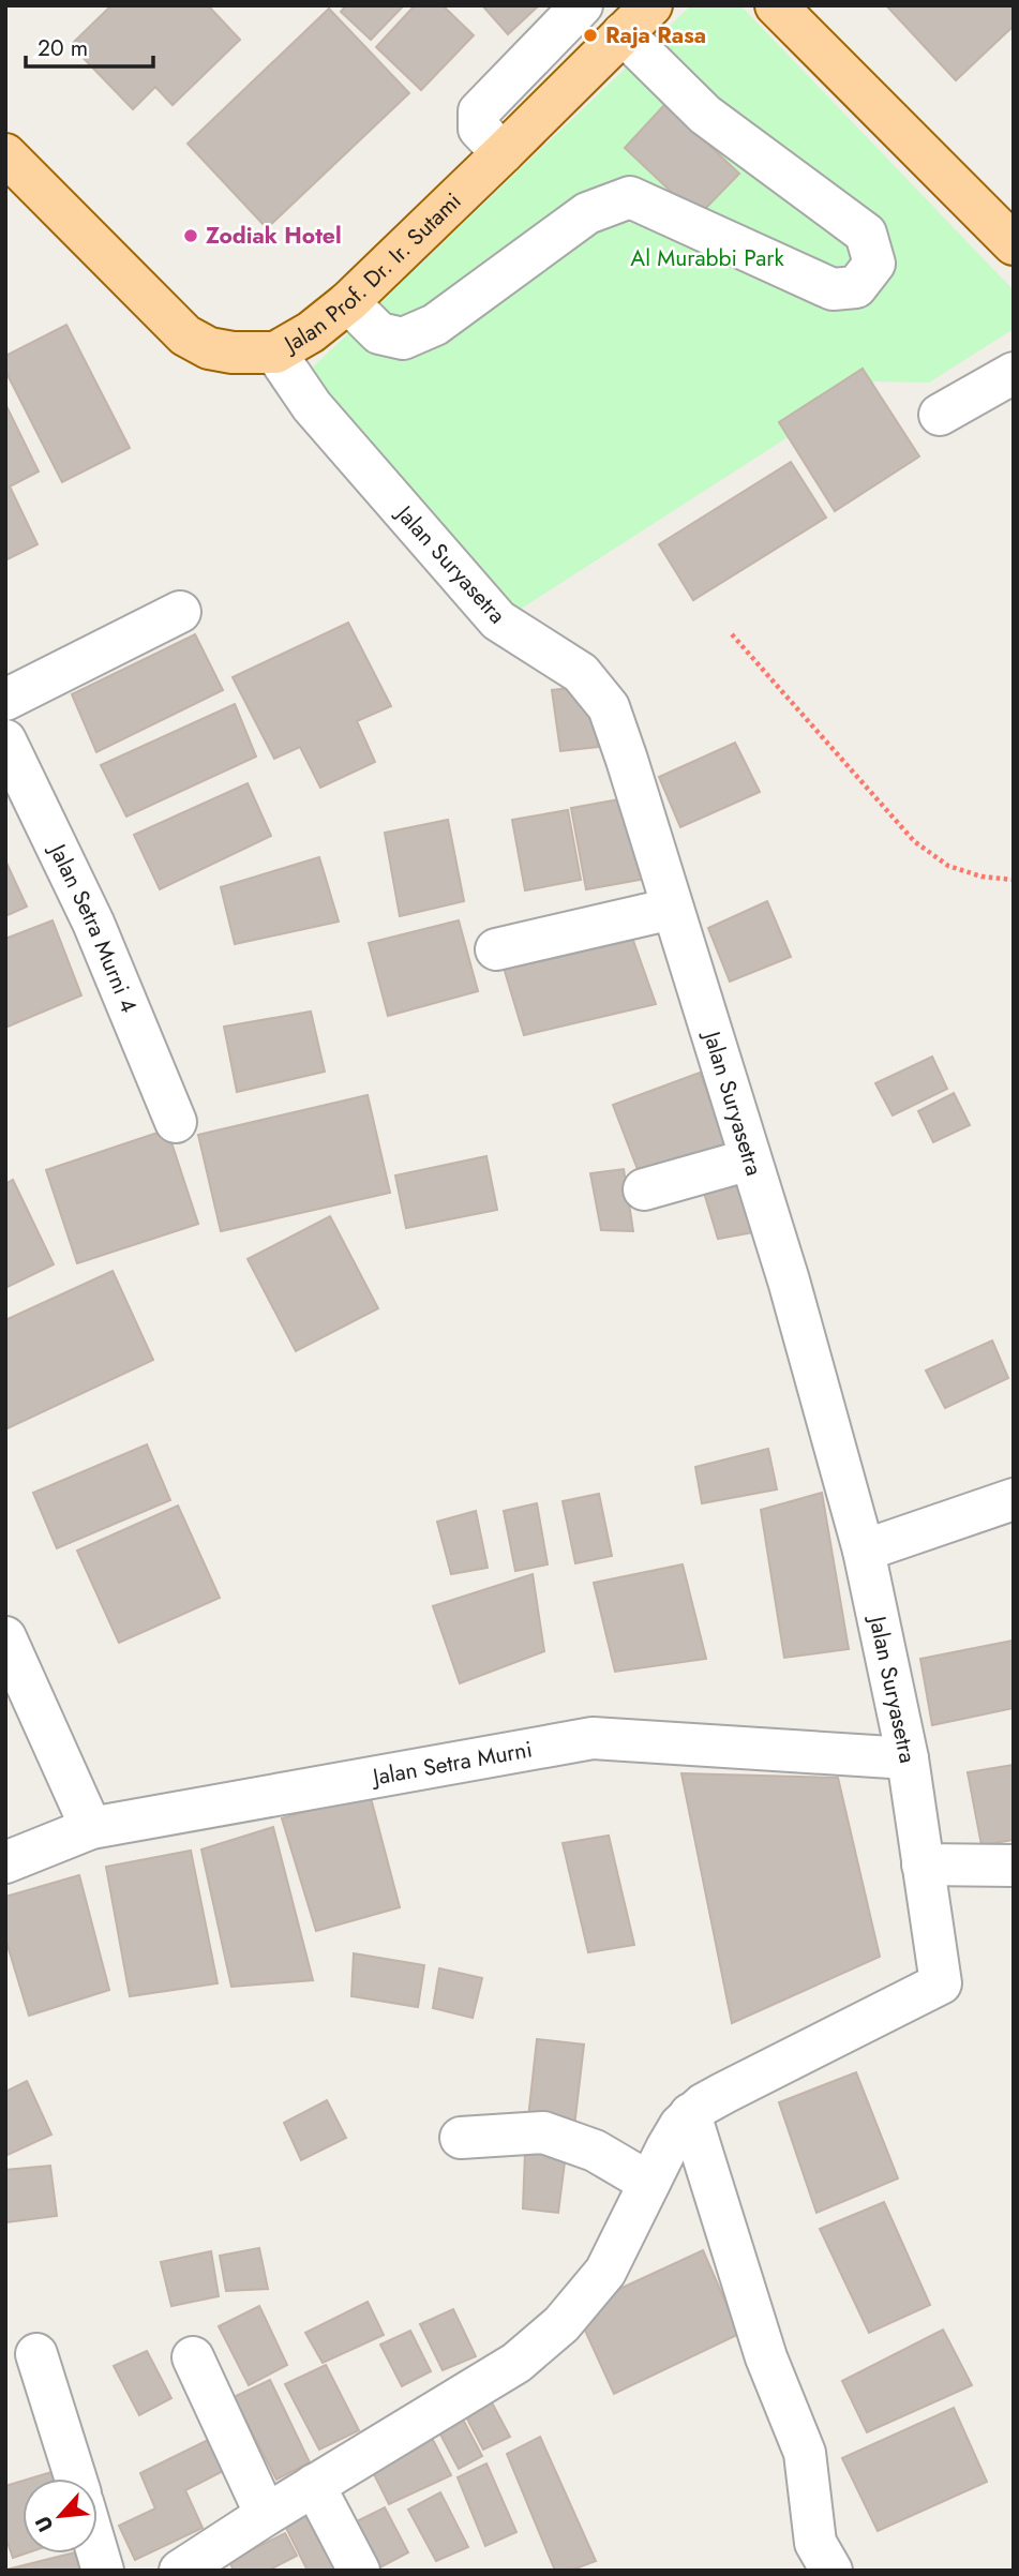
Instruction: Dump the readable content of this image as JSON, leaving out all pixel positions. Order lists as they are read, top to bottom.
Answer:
{
  "streets": {
    "main road": ["Jalan Prof. Dr. Ir. Sutami"],
    "street": ["Jalan Suryasetra", "Jalan Setra Murni 4", "Jalan Setra Murni"]
  },
  "crossings": [
    ["Jalan Prof. Dr. Ir. Sutami", "Jalan Suryasetra"],
    ["Jalan Suryasetra", "Jalan Setra Murni"]
  ],
  "parks": ["Al Murabbi Park"],
  "places": ["Raja Rasa", "Zodiak Hotel"],
  "scale_bar": "20 m",
  "north": "bottom left"
}
